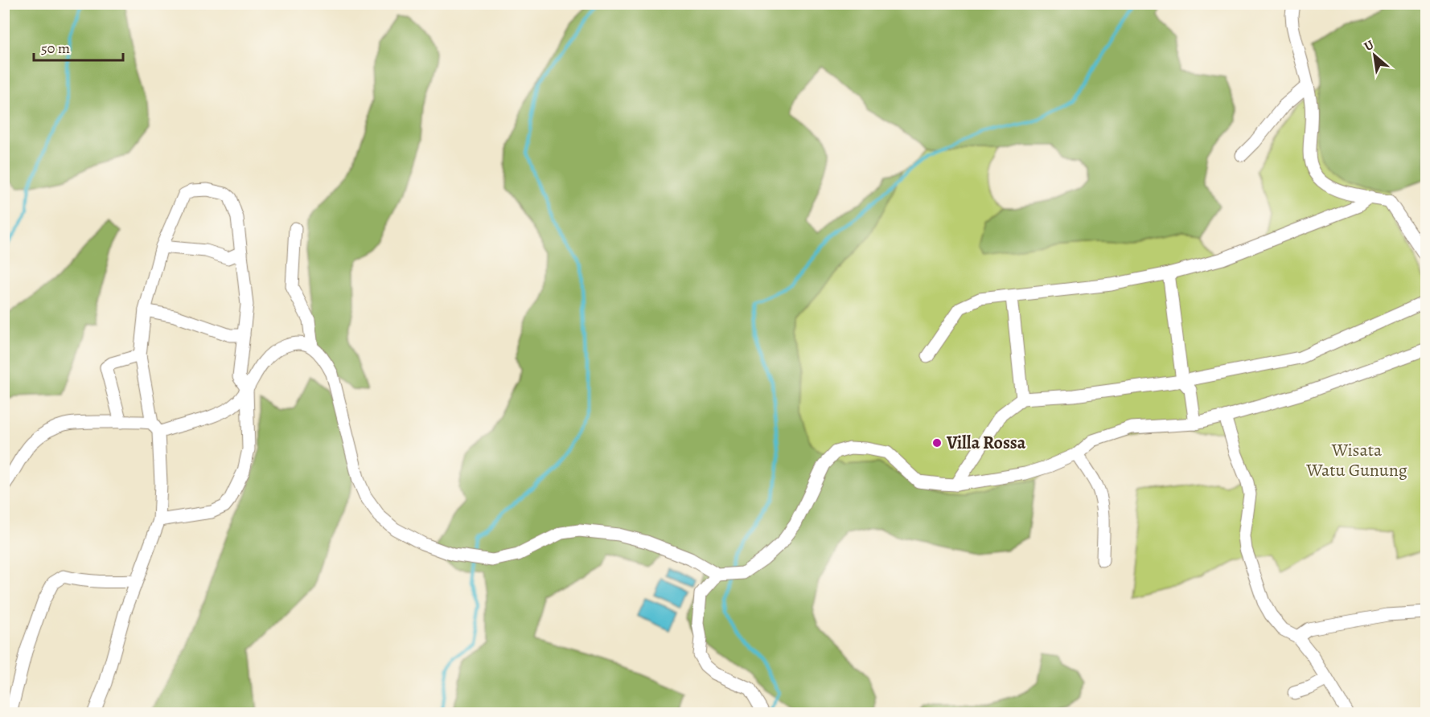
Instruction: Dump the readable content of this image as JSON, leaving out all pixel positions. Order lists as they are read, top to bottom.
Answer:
{
  "parks": ["Wisata Watu Gunung"],
  "places": ["Villa Rossa"],
  "scale_bar": "50 m",
  "north": "top left"
}
